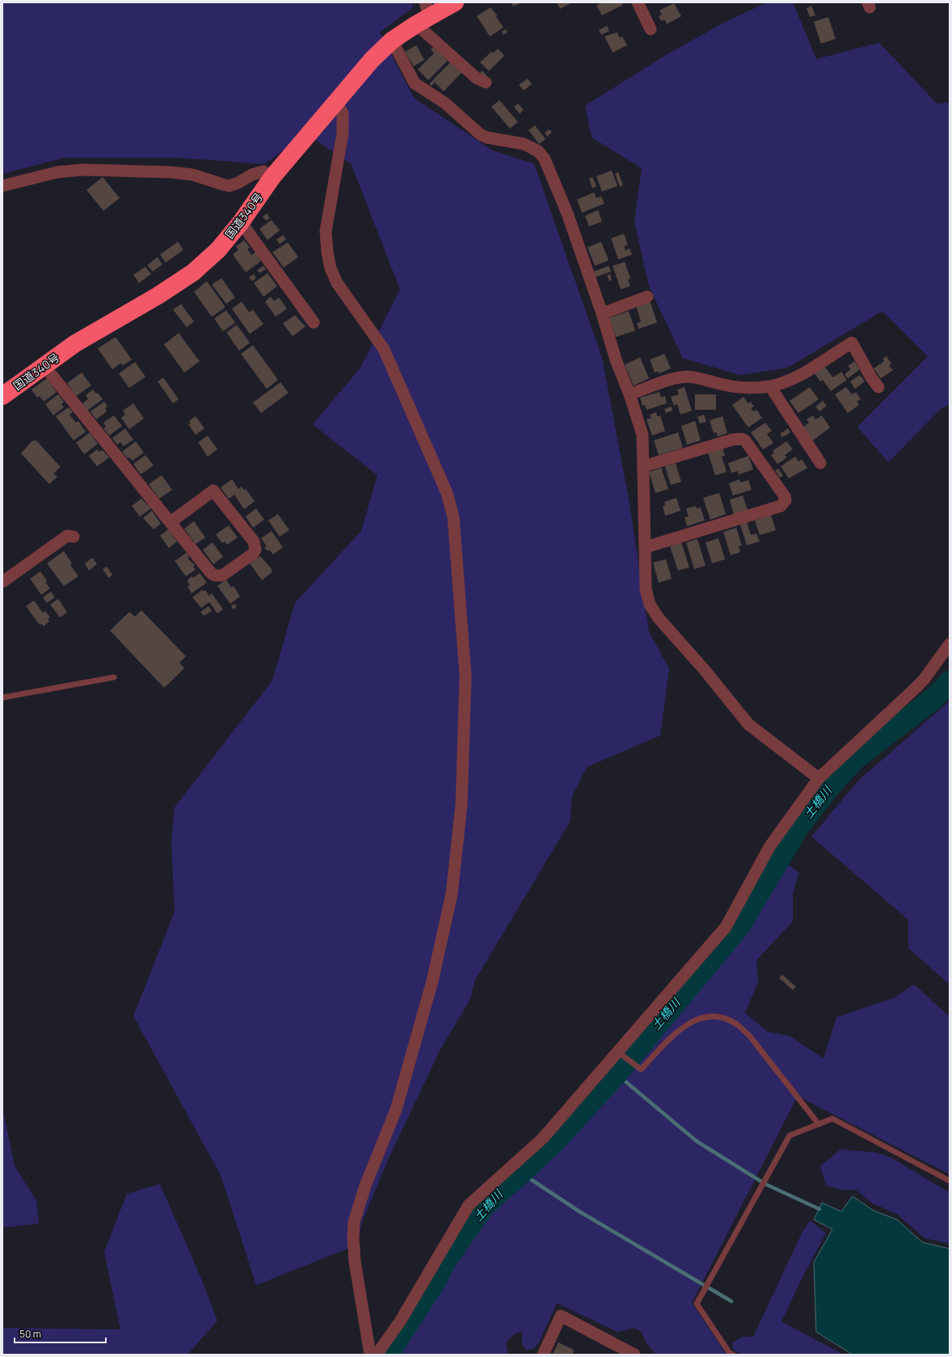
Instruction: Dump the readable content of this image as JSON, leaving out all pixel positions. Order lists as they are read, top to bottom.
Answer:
{
  "streets": {
    "highway": ["国道340号"]
  },
  "water": ["土橋川"],
  "scale_bar": "50 m"
}
